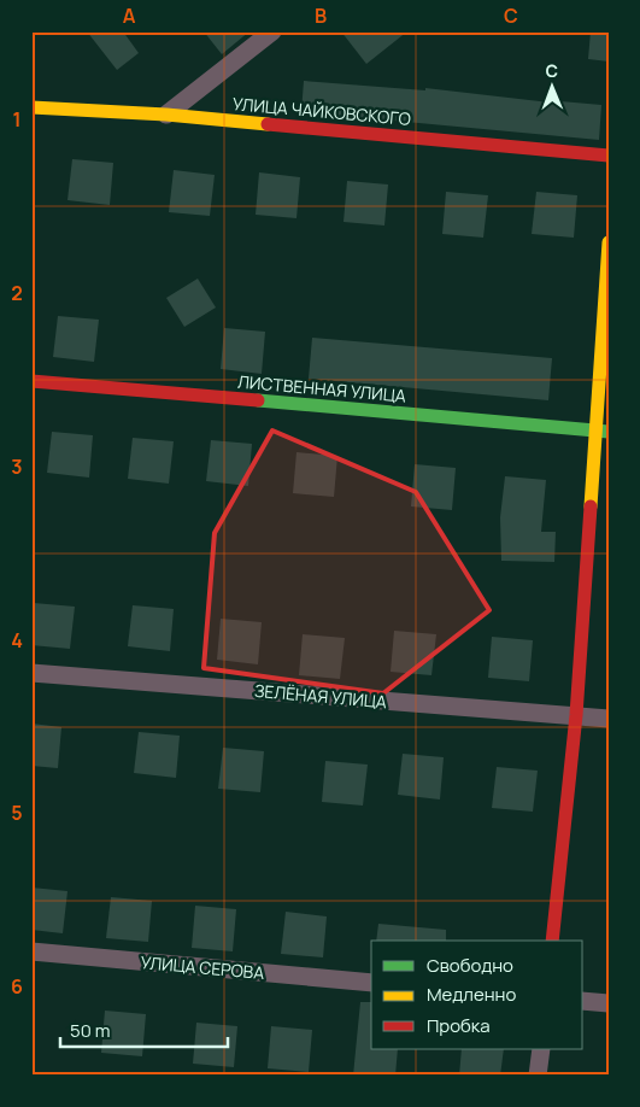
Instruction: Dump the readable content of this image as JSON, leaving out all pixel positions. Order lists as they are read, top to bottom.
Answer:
{
  "streets": {
    "street": [
      "УЛИЦА ЧАЙКОВСКОГО",
      "ЛИСТВЕННАЯ УЛИЦА",
      "ЗЕЛЁНАЯ УЛИЦА",
      "УЛИЦА СЕРОВА"
    ]
  },
  "legend": ["Свободно", "Медленно", "Пробка"],
  "scale_bar": "50 m",
  "north": "top",
  "grid": {
    "columns": ["A", "B", "C"],
    "rows": [
      "1",
      "2",
      "3",
      "4",
      "5",
      "6"
    ]
  }
}
